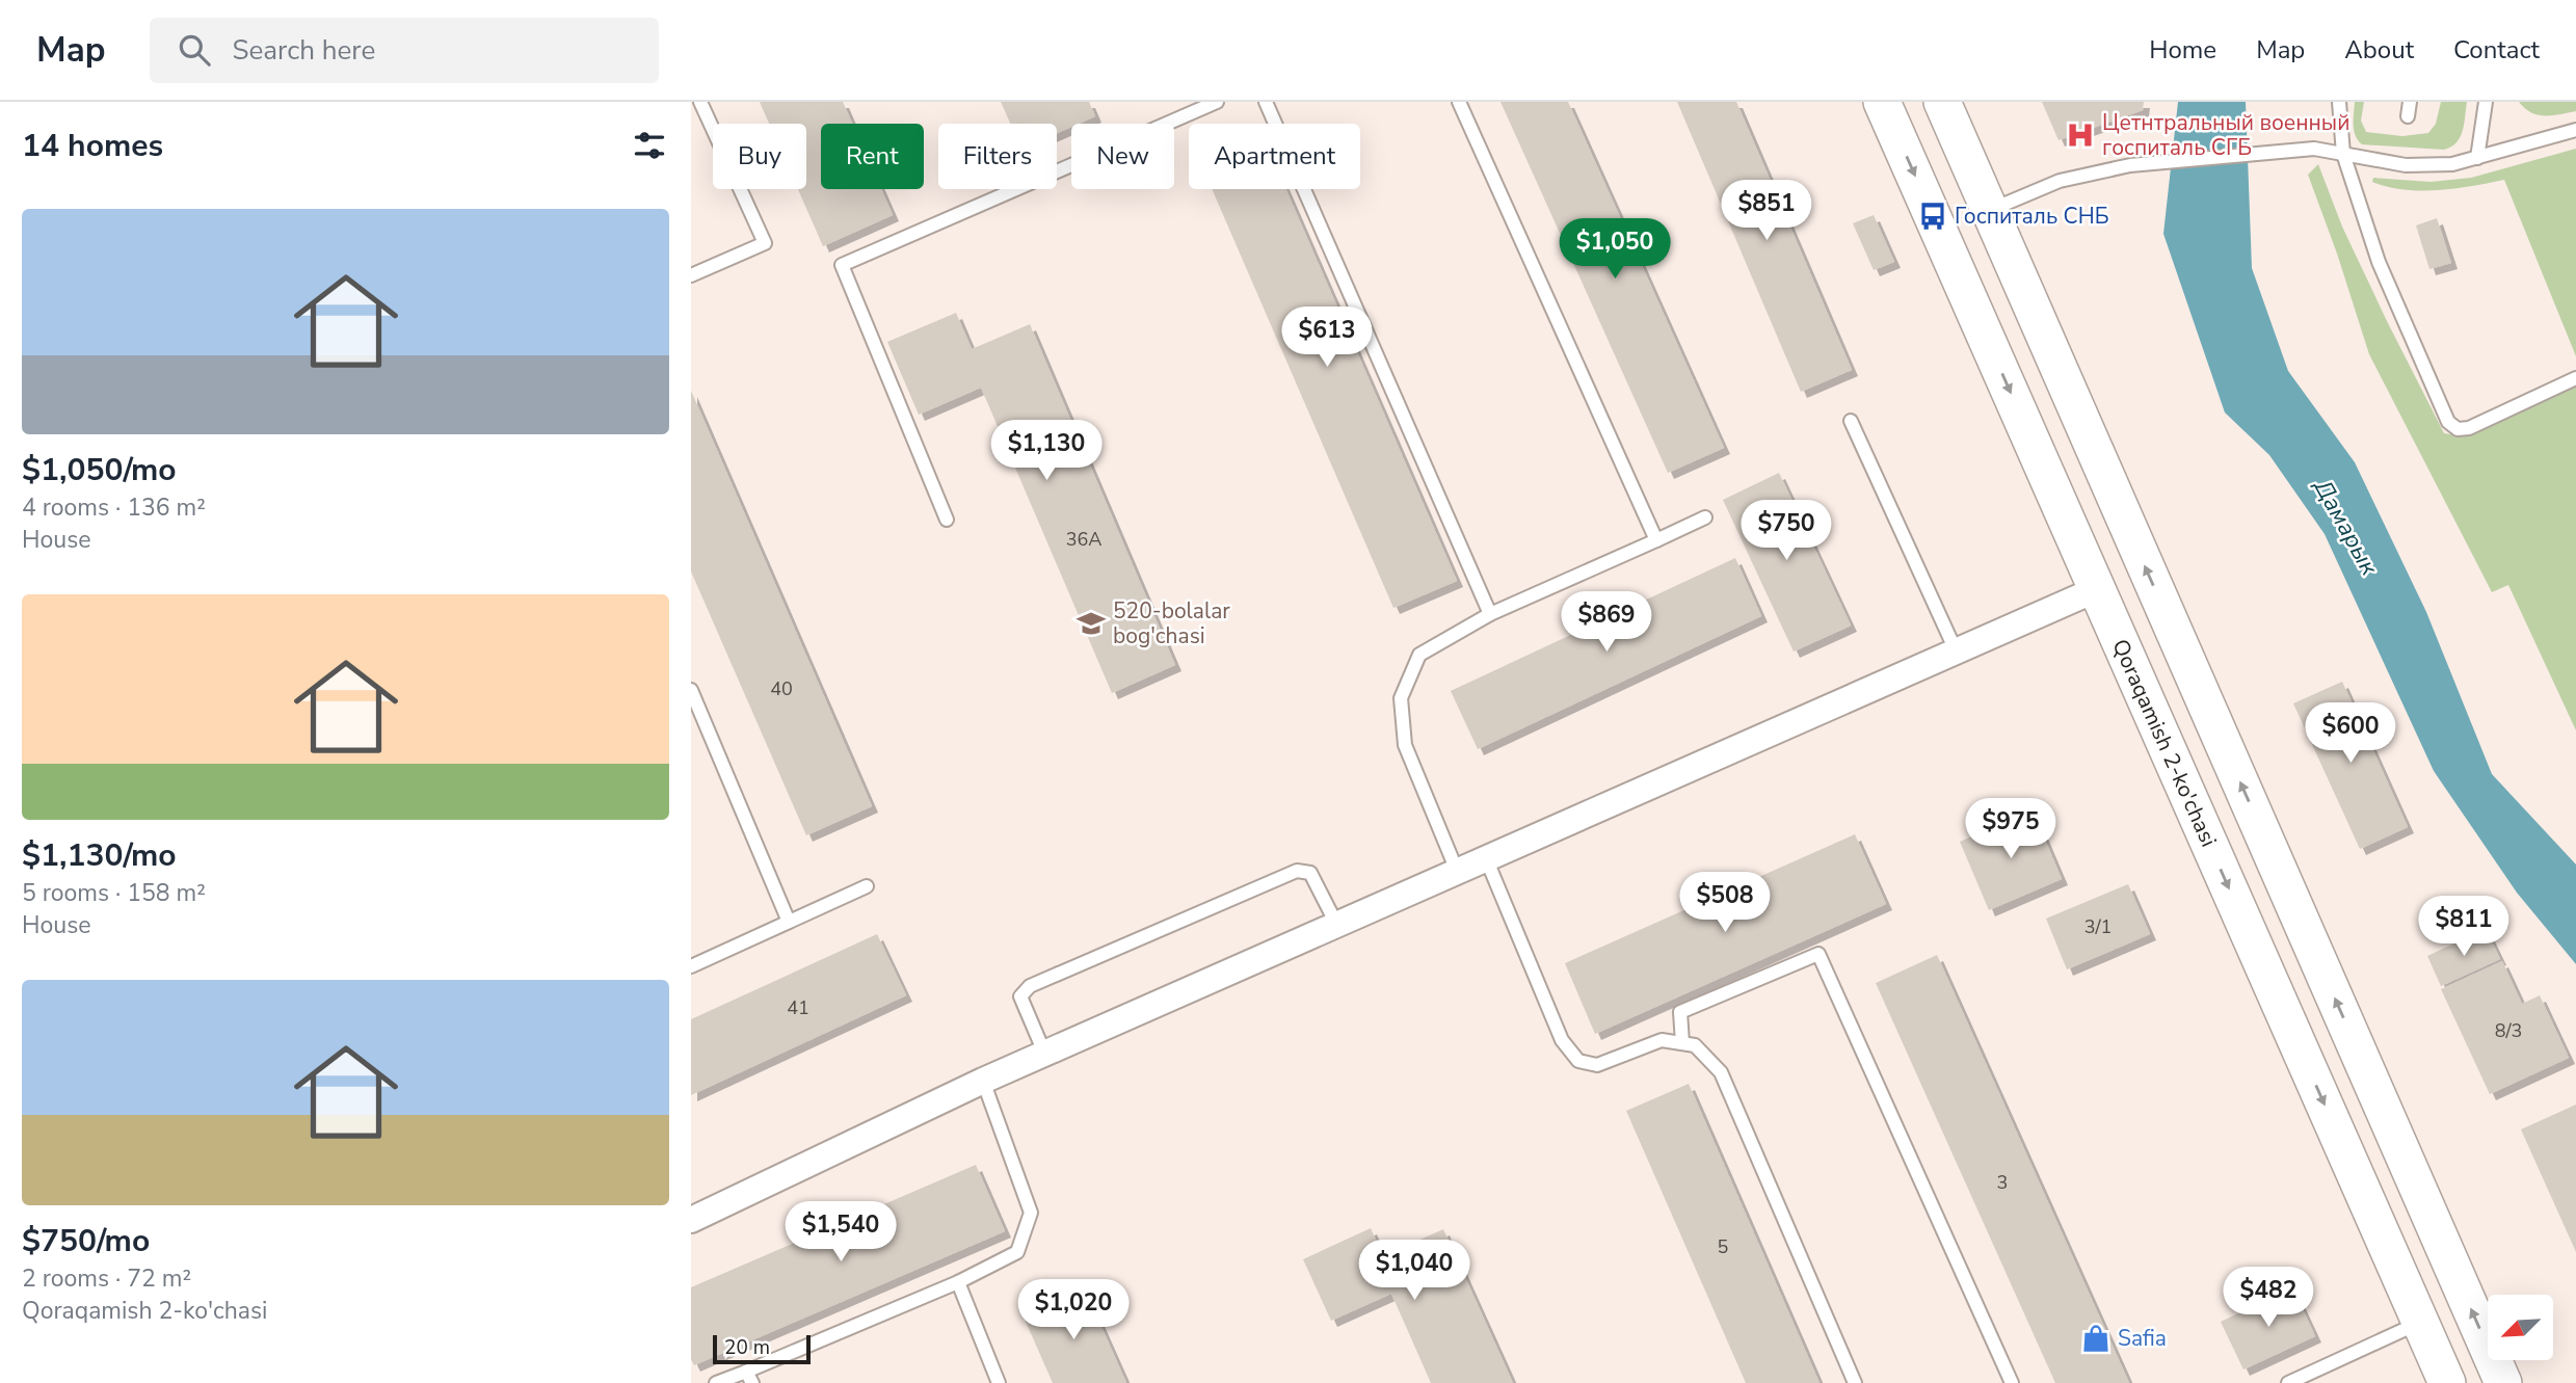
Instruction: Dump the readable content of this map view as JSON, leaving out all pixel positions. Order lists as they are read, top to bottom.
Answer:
{
  "streets": {
    "main road": ["Qoraqamish 2-ko'chasi"]
  },
  "water": ["Дамарык"],
  "places": {
    "hospital": ["Цетнтральный военный госпиталь СГБ"],
    "bus stop": ["Госпиталь СНБ"],
    "school or university": ["520-bolalar bog'chasi"],
    "shop": ["Safia"]
  },
  "house_numbers": [
    "36A",
    "40",
    "3/1",
    "41",
    "8/3",
    "3",
    "5"
  ],
  "scale_bar": "20 m",
  "north": "bottom left",
  "page": {
    "header": "Map",
    "search": "Search here",
    "nav": [
      "Home",
      "Map",
      "About",
      "Contact"
    ],
    "heading": "14 homes",
    "chip": [
      "Buy",
      "Rent",
      "Filters",
      "New",
      "Apartment"
    ],
    "price": [
      "$851",
      "$1,050",
      "$613",
      "$1,130",
      "$750",
      "$869",
      "$600",
      "$975",
      "$508",
      "$811",
      "$1,540",
      "$1,040",
      "$482",
      "$1,020"
    ],
    "list": [
      {
        "name": "$1,050/mo",
        "note": "4 rooms · 136 m² · House"
      },
      {
        "name": "$1,130/mo",
        "note": "5 rooms · 158 m² · House"
      },
      {
        "name": "$750/mo",
        "note": "2 rooms · 72 m² · Qoraqamish 2-ko'chasi"
      }
    ],
    "scale": "20 m"
  }
}
